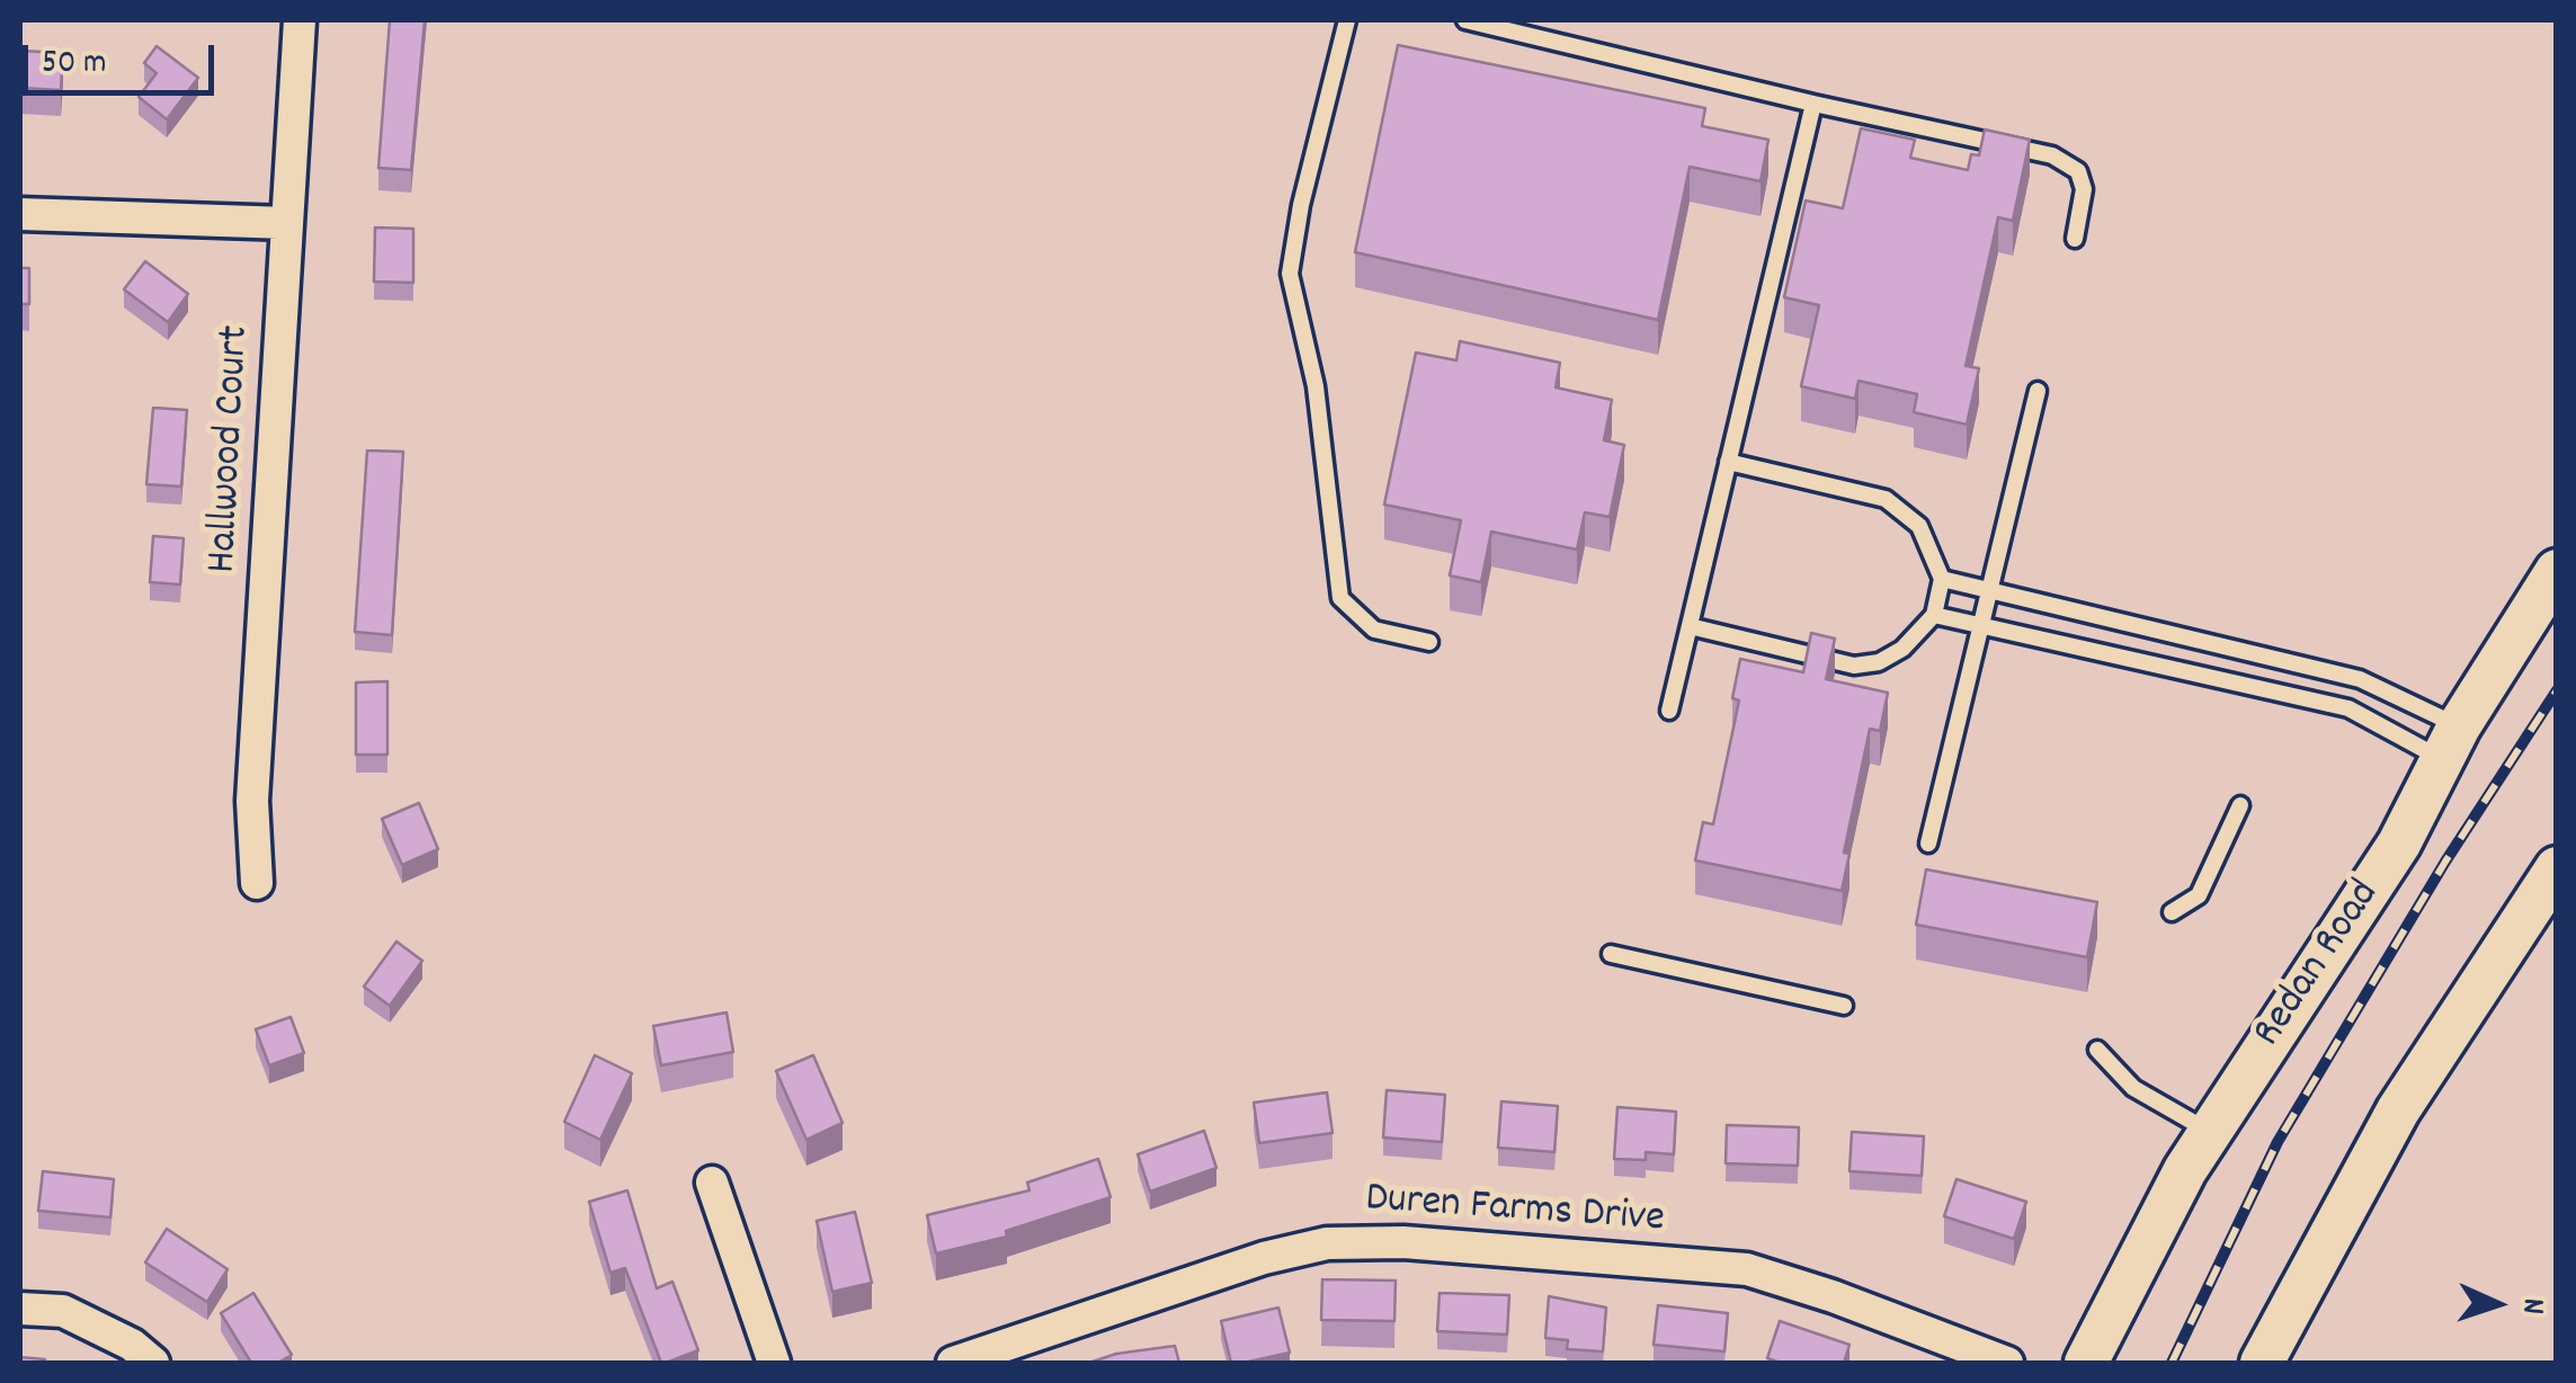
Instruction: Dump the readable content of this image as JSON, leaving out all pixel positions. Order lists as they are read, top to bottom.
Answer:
{
  "streets": {
    "main road": ["Redan Road"],
    "street": ["Hallwood Court", "Duren Farms Drive"]
  },
  "scale_bar": "50 m",
  "north": "right"
}
